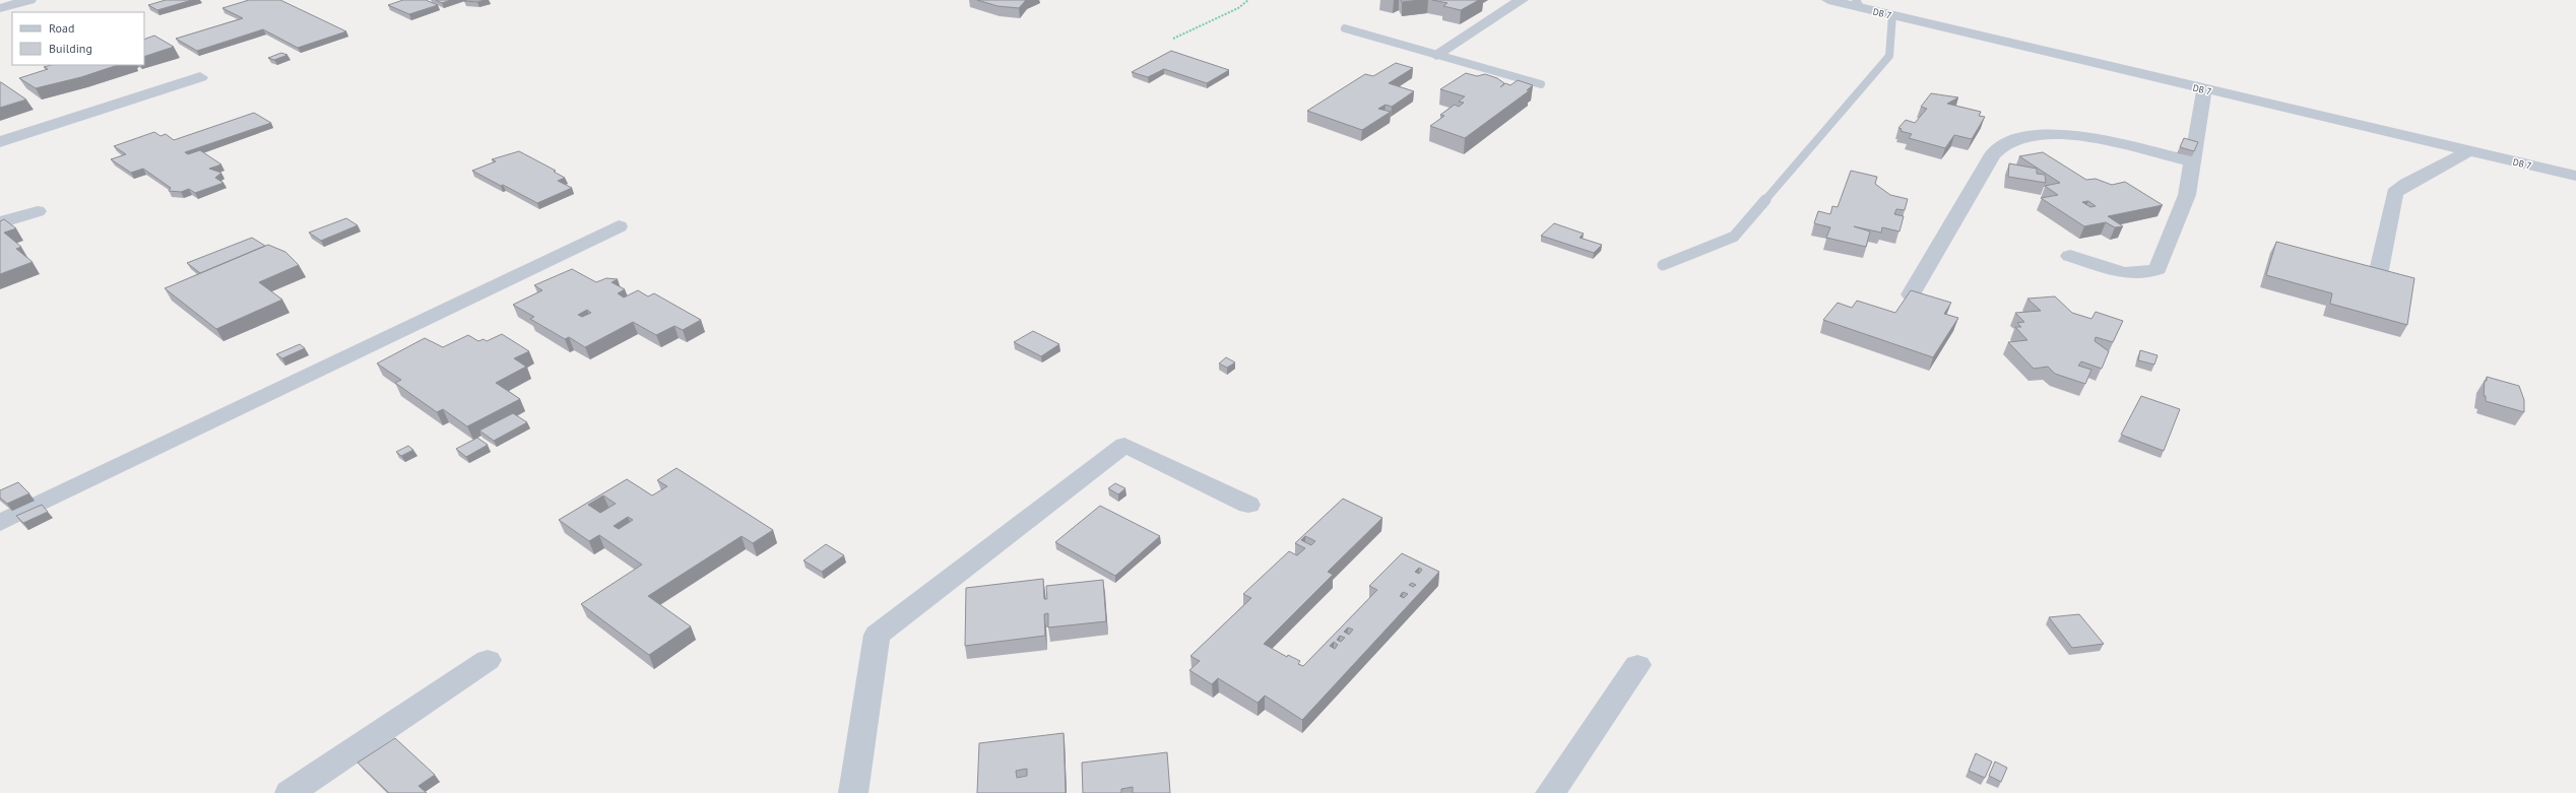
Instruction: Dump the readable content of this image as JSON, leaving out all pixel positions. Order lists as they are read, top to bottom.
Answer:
{
  "streets": {
    "street": ["DB 7"]
  },
  "legend": ["Road", "Building"]
}
